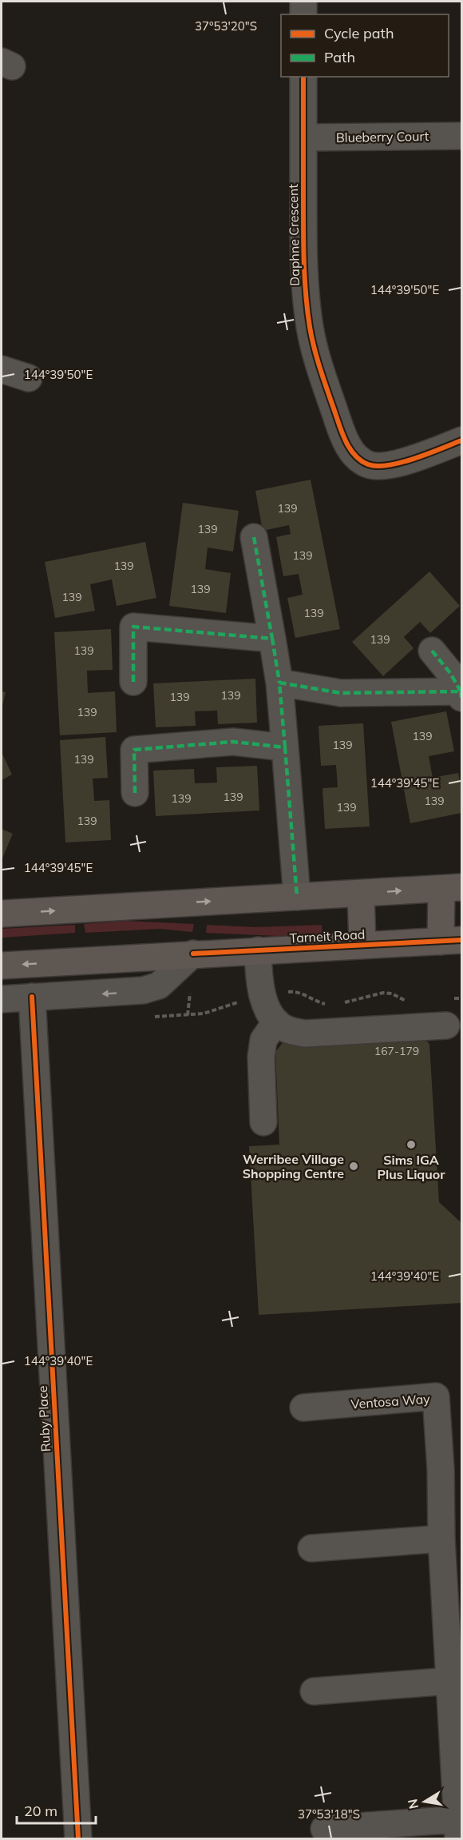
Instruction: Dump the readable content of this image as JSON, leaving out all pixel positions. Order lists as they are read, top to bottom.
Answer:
{
  "streets": {
    "main road": ["Tarneit Road"],
    "street": [
      "Blueberry Court",
      "Daphne Crescent",
      "Ventosa Way",
      "Ruby Place"
    ]
  },
  "crossings": [
    ["Blueberry Court", "Daphne Crescent"]
  ],
  "places": ["Sims IGA Plus Liquor", "Werribee Village Shopping Centre"],
  "house_numbers": [
    "139",
    "139",
    "139",
    "139",
    "139",
    "139",
    "139",
    "139",
    "139",
    "139",
    "139",
    "139",
    "139",
    "139",
    "139",
    "139",
    "139",
    "139",
    "139",
    "139",
    "167-179"
  ],
  "legend": ["Cycle path", "Path"],
  "scale_bar": "20 m",
  "north": "left",
  "coordinates": [
    "37°53'20\"S",
    "144°39'50\"E",
    "144°39'45\"E",
    "144°39'40\"E",
    "37°53'18\"S"
  ]
}
